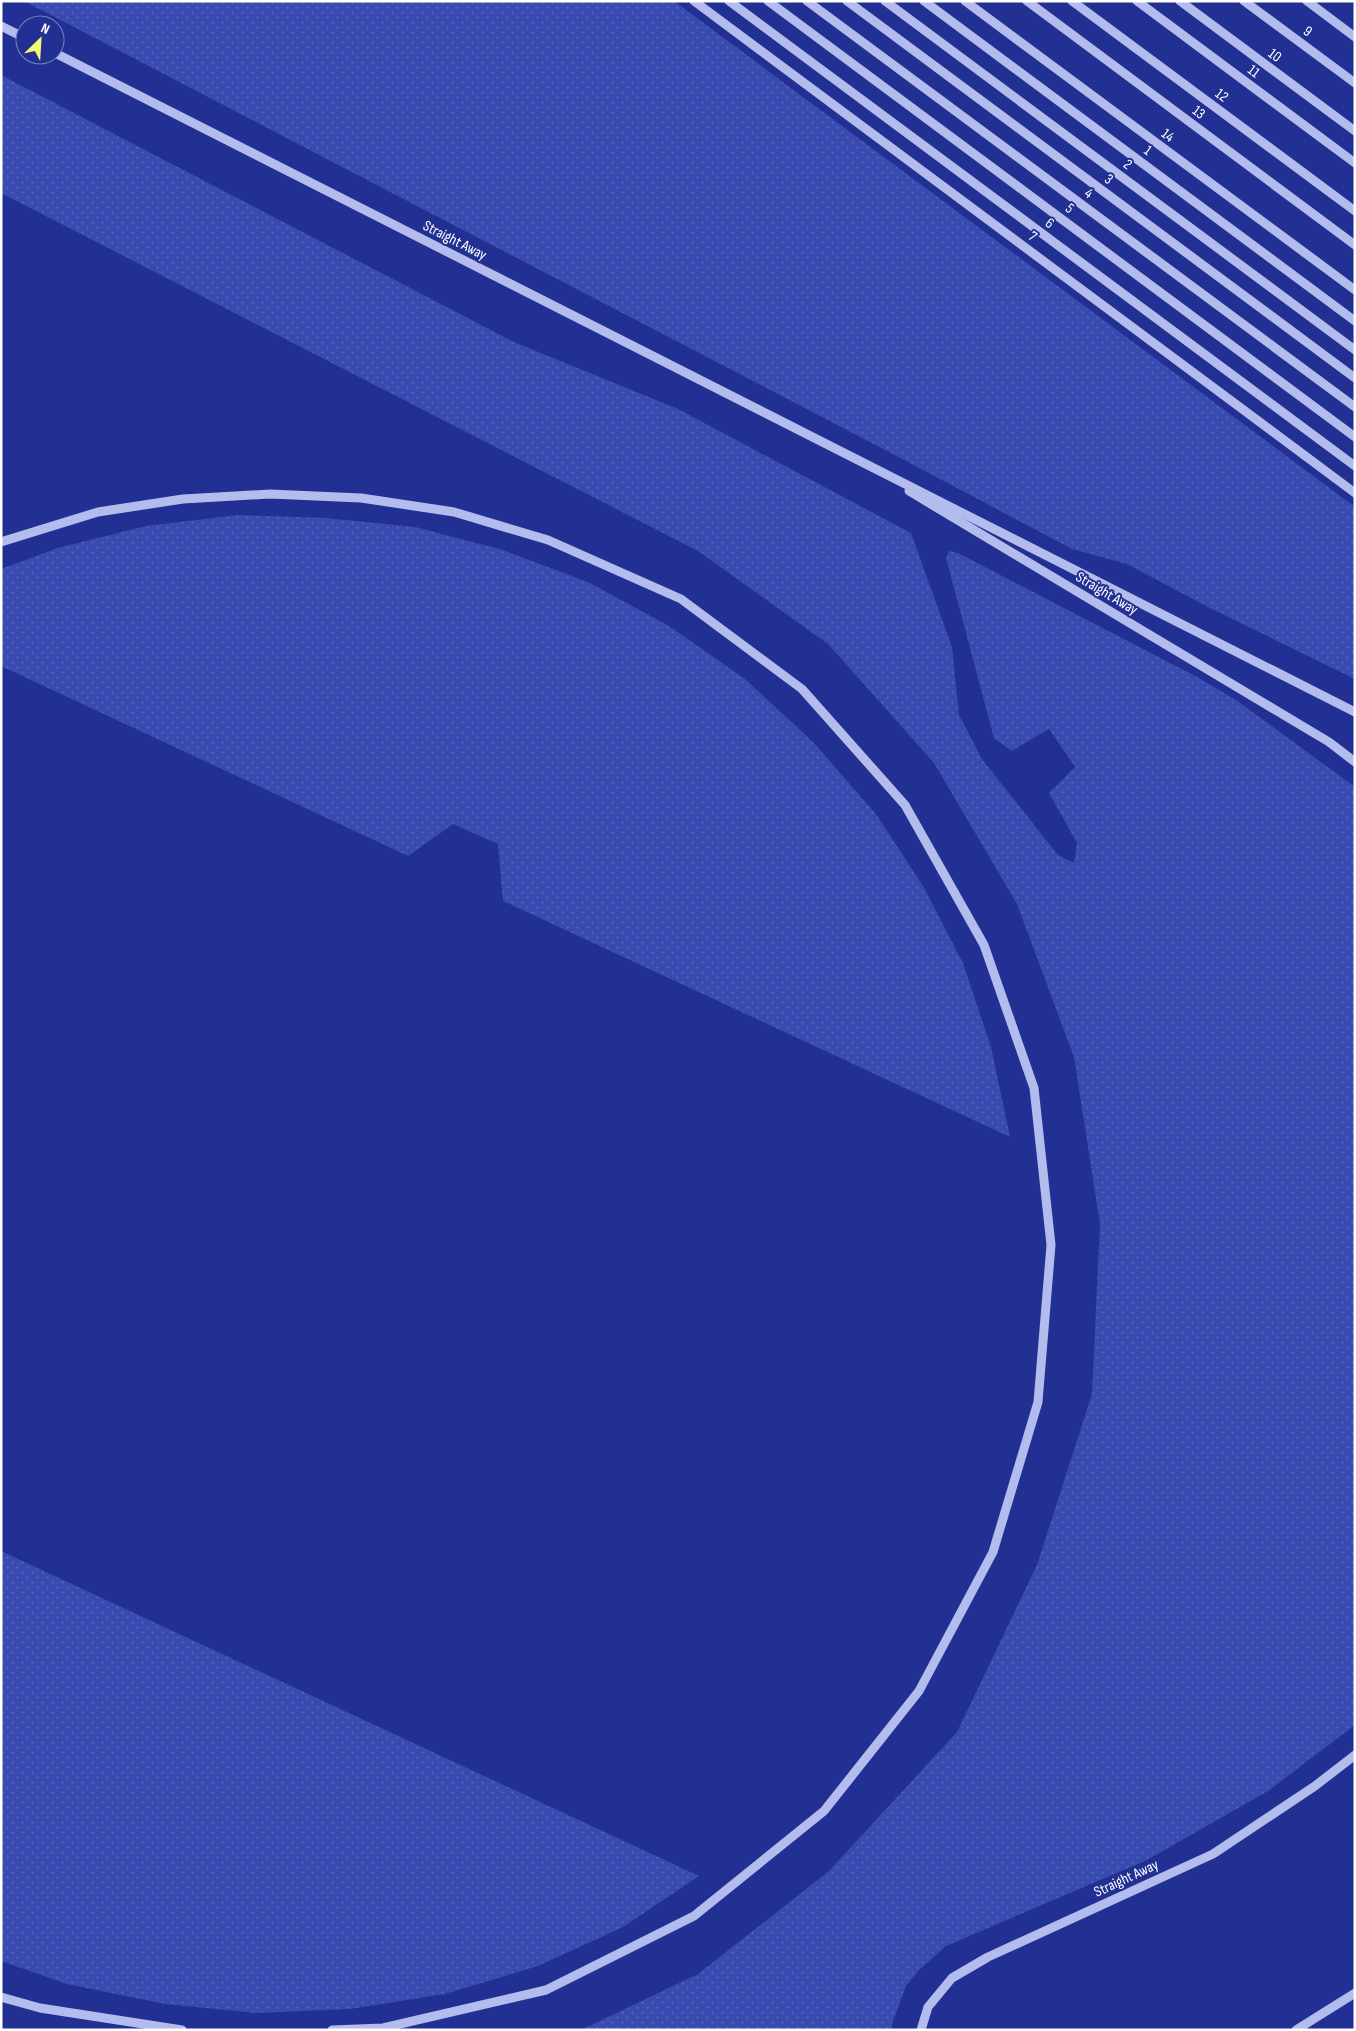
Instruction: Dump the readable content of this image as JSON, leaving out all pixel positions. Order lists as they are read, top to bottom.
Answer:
{
  "streets": {
    "lane": [
      "9",
      "10",
      "11",
      "12",
      "13",
      "14",
      "1",
      "2",
      "3",
      "4",
      "5",
      "6",
      "7",
      "Straight Away"
    ]
  },
  "north": "top right"
}
